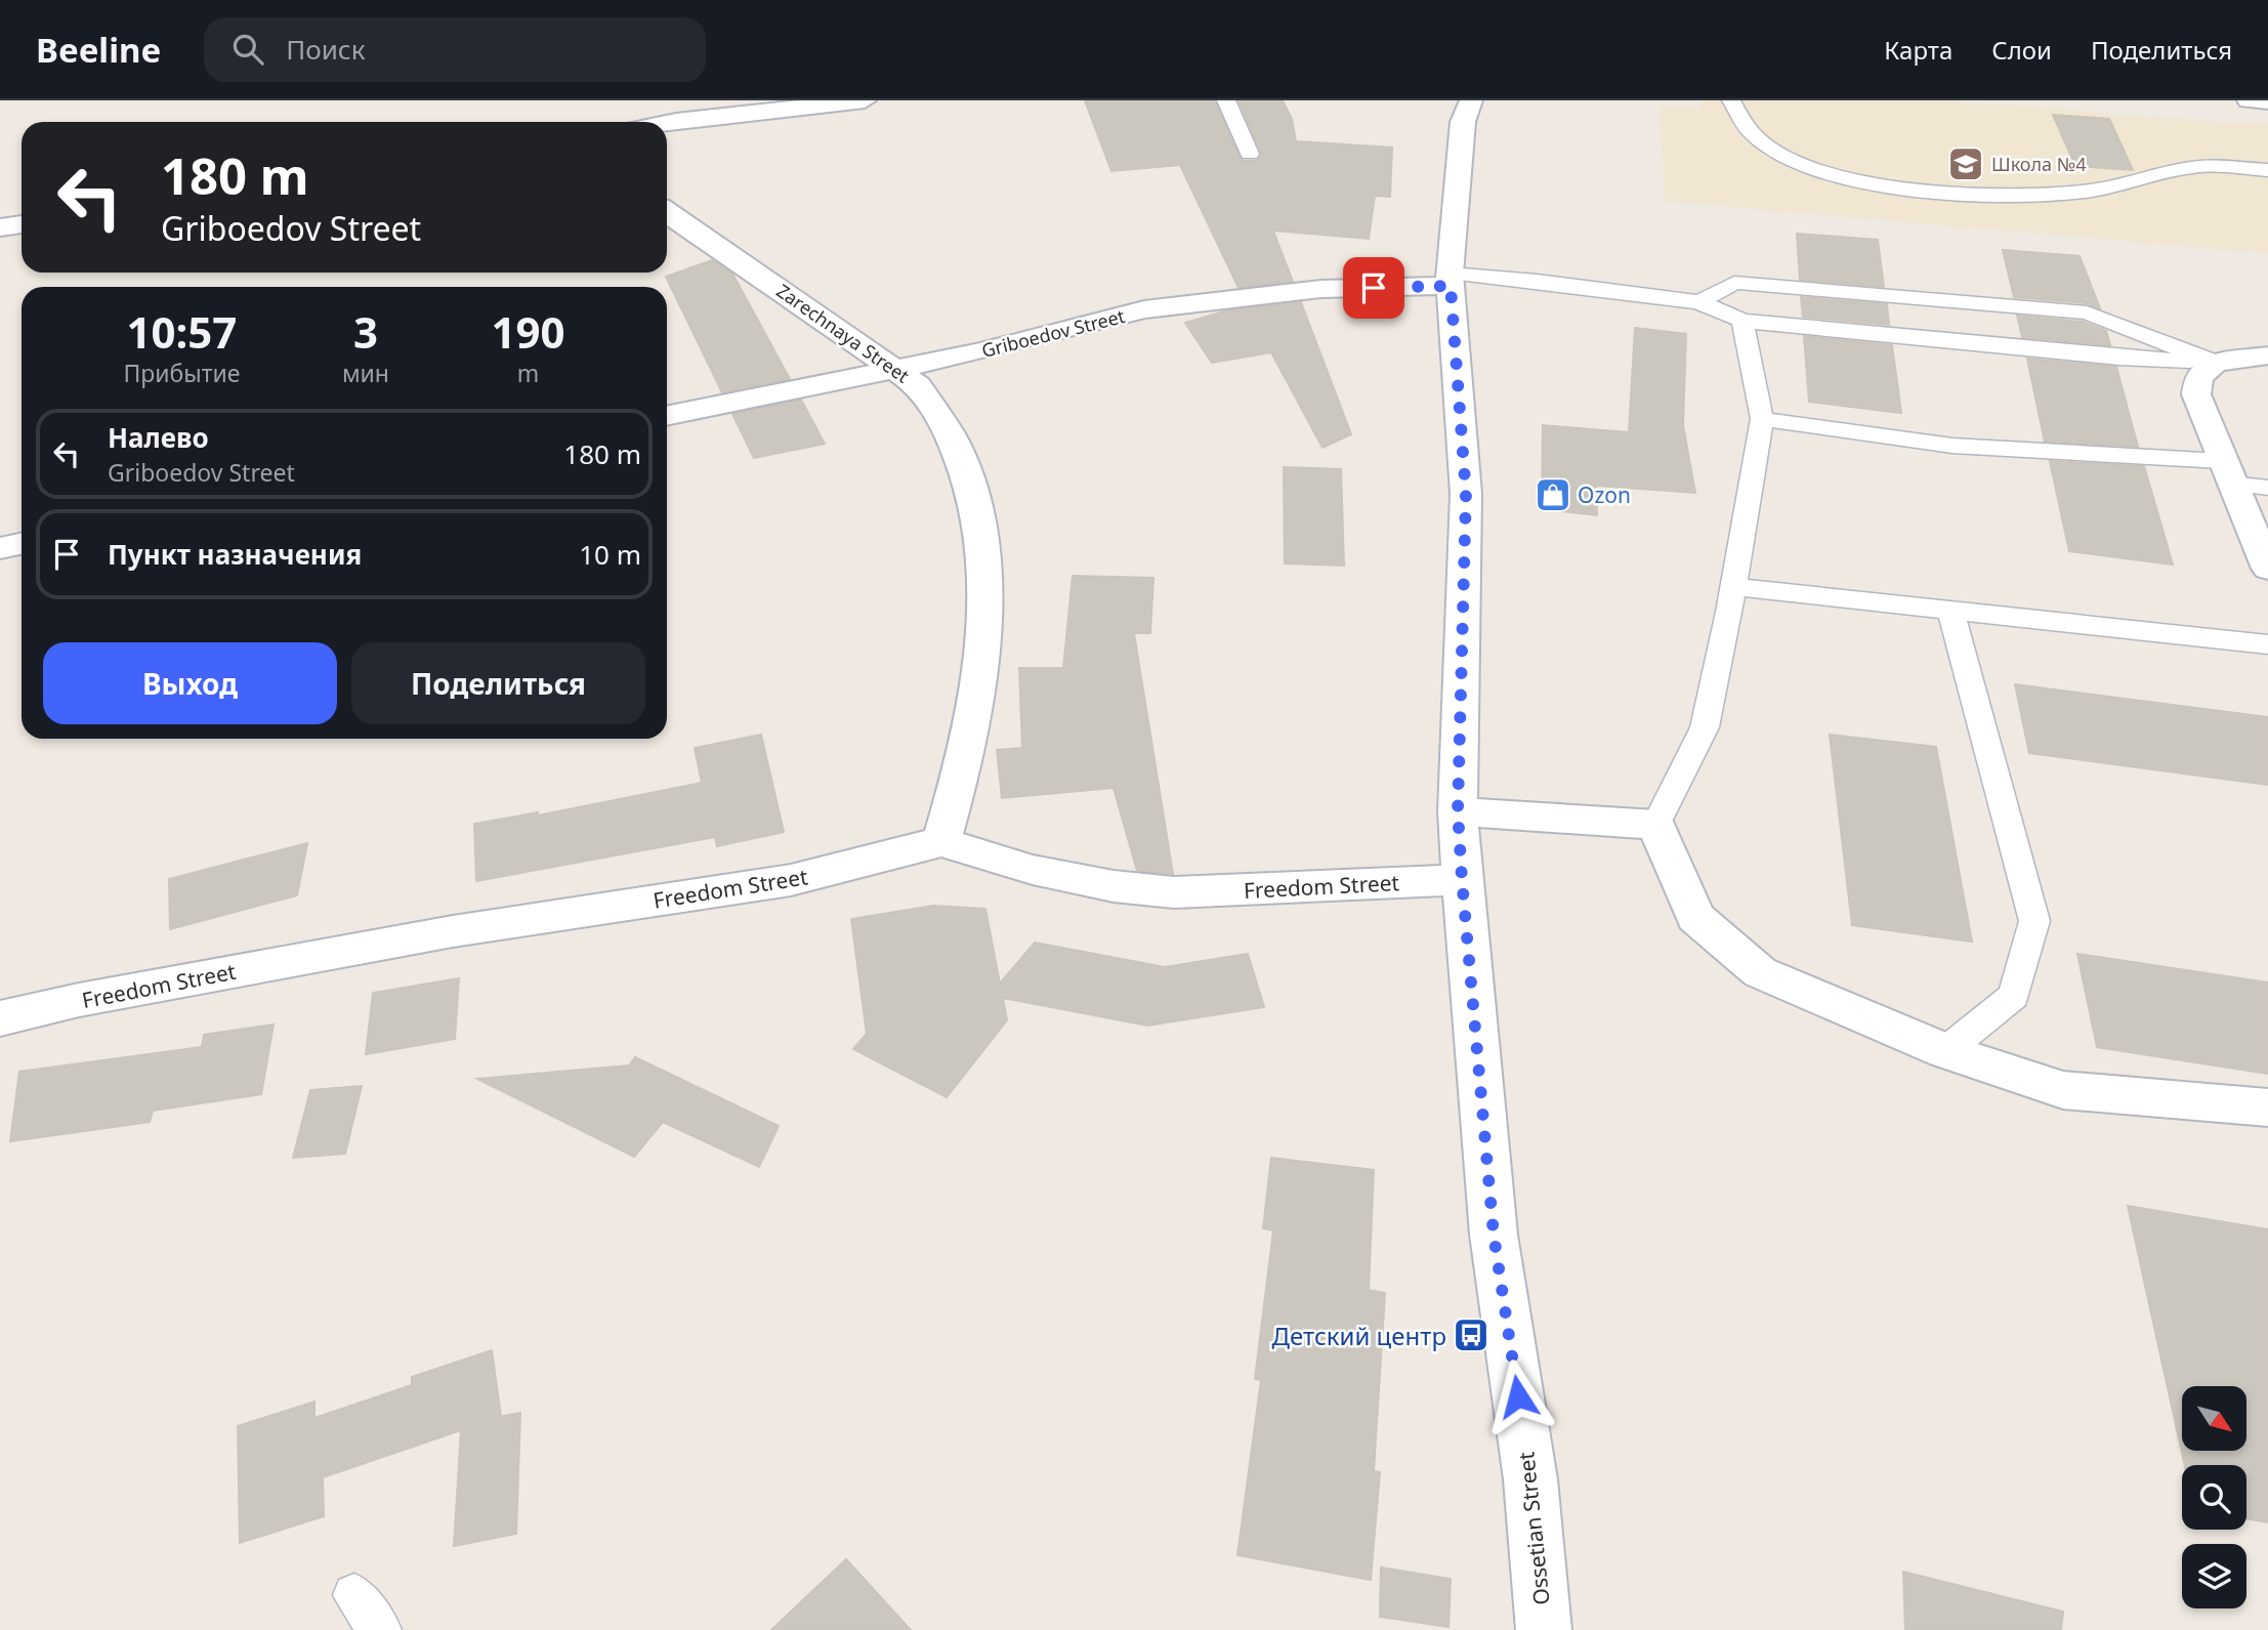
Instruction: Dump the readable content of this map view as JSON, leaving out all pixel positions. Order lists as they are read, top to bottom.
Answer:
{
  "streets": {
    "street": [
      "Zarechnaya Street",
      "Griboedov Street",
      "Freedom Street",
      "Ossetian Street"
    ]
  },
  "crossings": [
    ["Zarechnaya Street", "Griboedov Street"],
    ["Zarechnaya Street", "Freedom Street"],
    ["Griboedov Street", "Ossetian Street"],
    ["Freedom Street", "Ossetian Street"]
  ],
  "places": {
    "school or university": ["Школа №4"],
    "shop": ["Ozon"],
    "bus stop": ["Детский центр"]
  },
  "north": "bottom right",
  "page": {
    "header": "Beeline",
    "search": "Поиск",
    "nav": ["Карта", "Слои", "Поделиться"],
    "turn": ["180 m", "Griboedov Street"],
    "eta": [
      "10:57",
      "Прибытие",
      "3",
      "мин",
      "190",
      "m"
    ],
    "list": [
      {
        "name": "Налево",
        "note": "Griboedov Street",
        "value": "180 m"
      },
      {
        "name": "Пункт назначения",
        "value": "10 m"
      }
    ],
    "buttons": ["Выход", "Поделиться"]
  }
}
